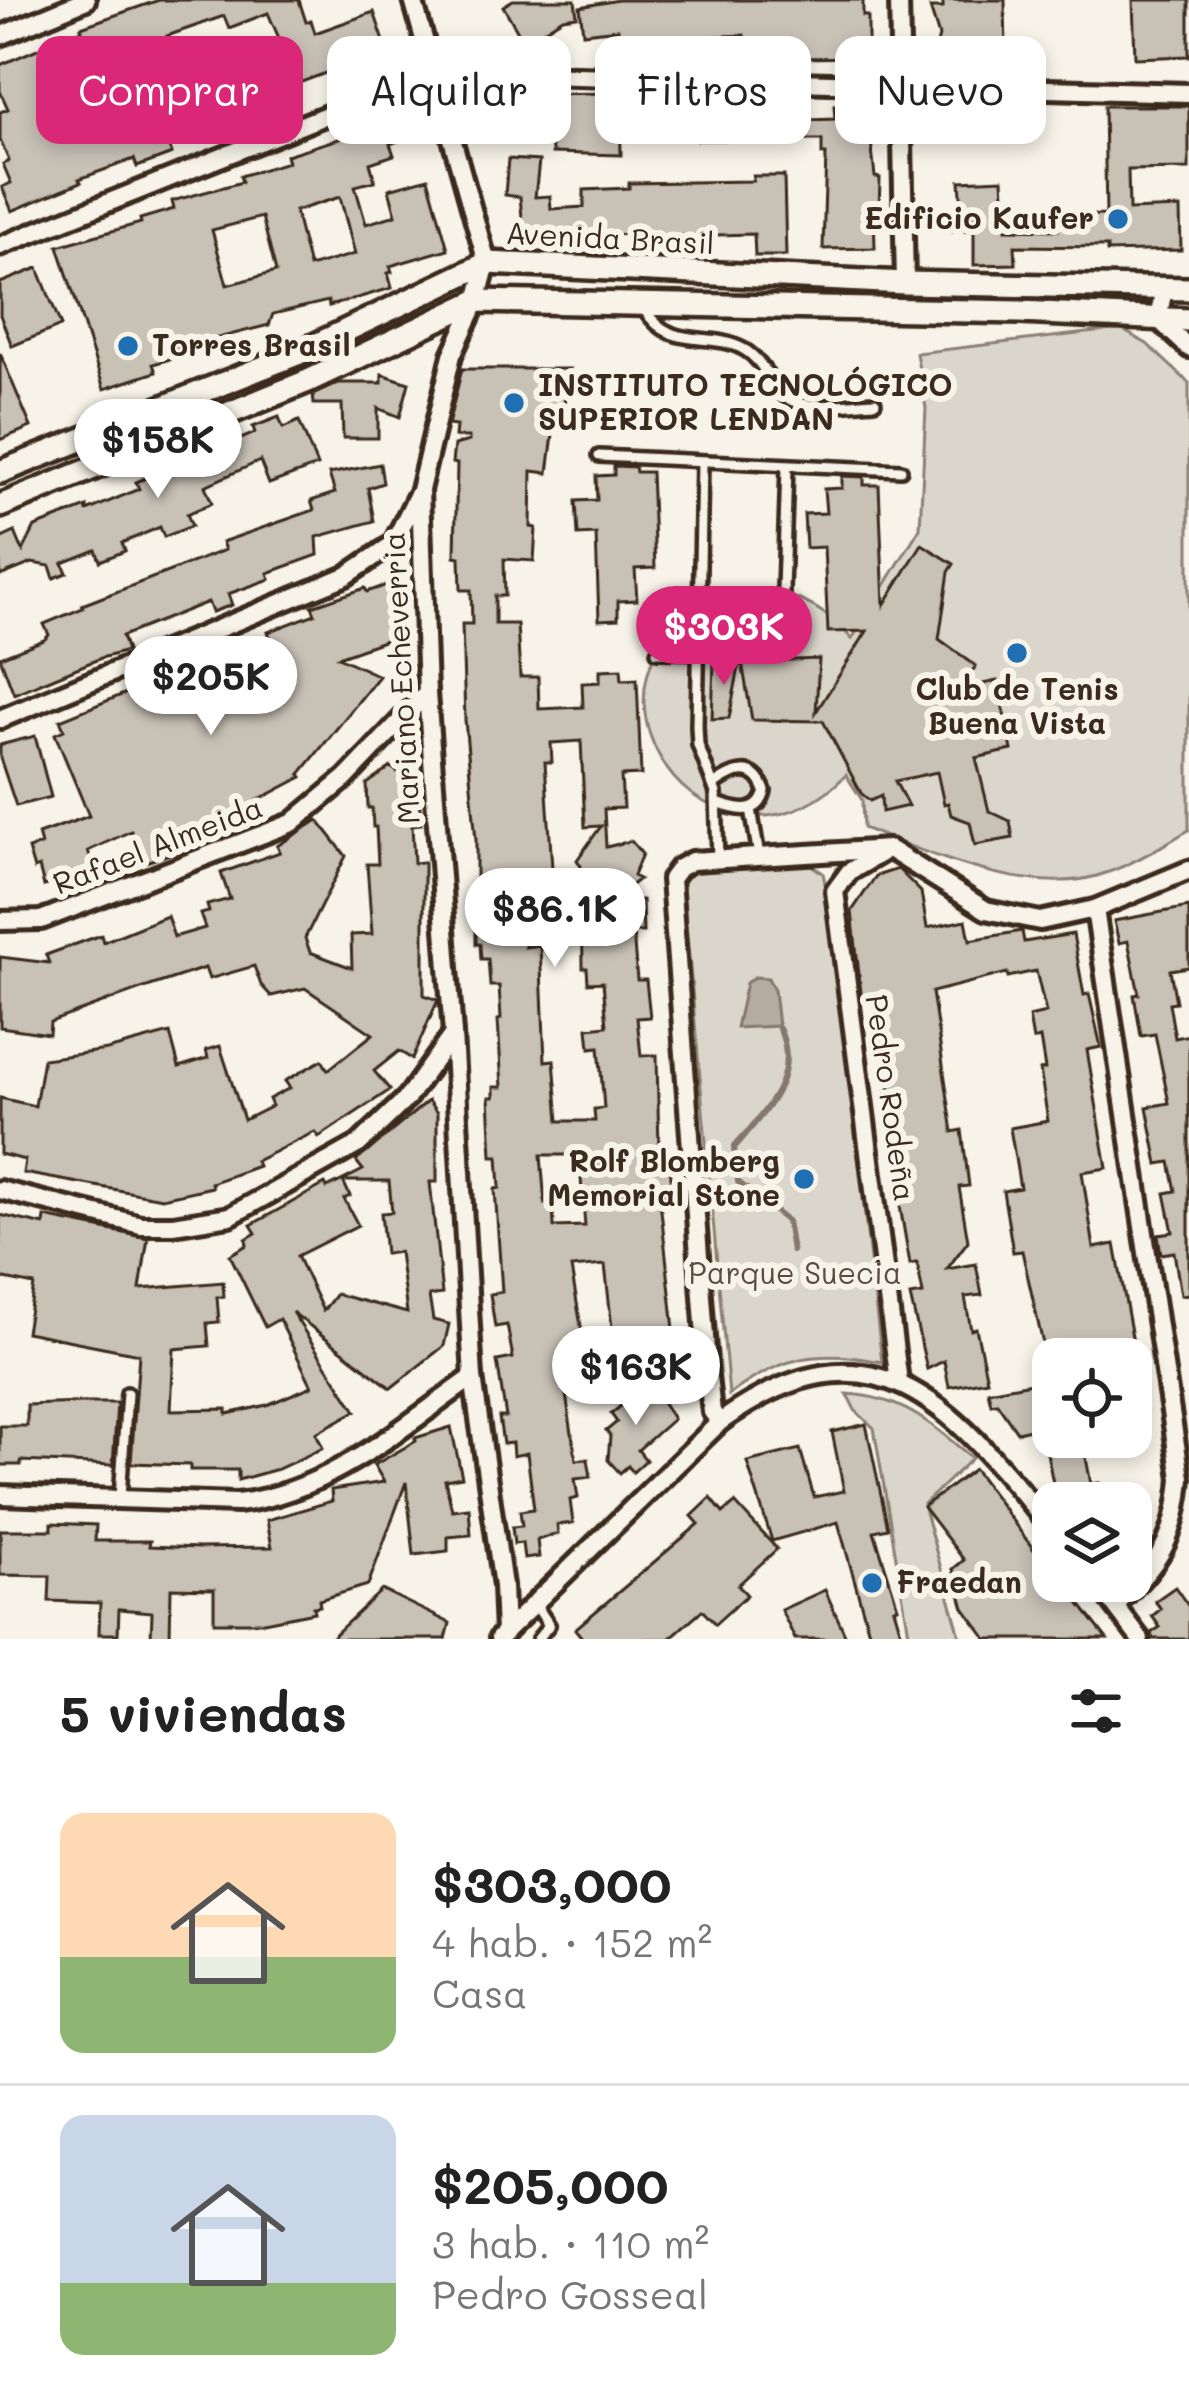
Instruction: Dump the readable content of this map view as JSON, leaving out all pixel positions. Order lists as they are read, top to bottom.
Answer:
{
  "streets": {
    "street": [
      "Avenida Brasil",
      "Mariano Echeverria",
      "Rafael Almeida",
      "Pedro Rodeña"
    ]
  },
  "crossings": [
    ["Avenida Brasil", "Mariano Echeverria"],
    ["Mariano Echeverria", "Rafael Almeida"]
  ],
  "parks": ["Parque Suecia"],
  "places": [
    "Edificio Kaufer",
    "Torres Brasil",
    "INSTITUTO TECNOLÓGICO SUPERIOR LENDAN",
    "Club de Tenis Buena Vista",
    "Rolf Blomberg Memorial Stone",
    "Fraedan"
  ],
  "page": {
    "chip": [
      "Comprar",
      "Alquilar",
      "Filtros",
      "Nuevo"
    ],
    "price": [
      "$158K",
      "$303K",
      "$205K",
      "$86.1K",
      "$163K"
    ],
    "heading": "5 viviendas",
    "list": [
      {
        "name": "$303,000",
        "note": "4 hab. · 152 m² · Casa"
      },
      {
        "name": "$205,000",
        "note": "3 hab. · 110 m² · Pedro Gosseal"
      }
    ]
  }
}
